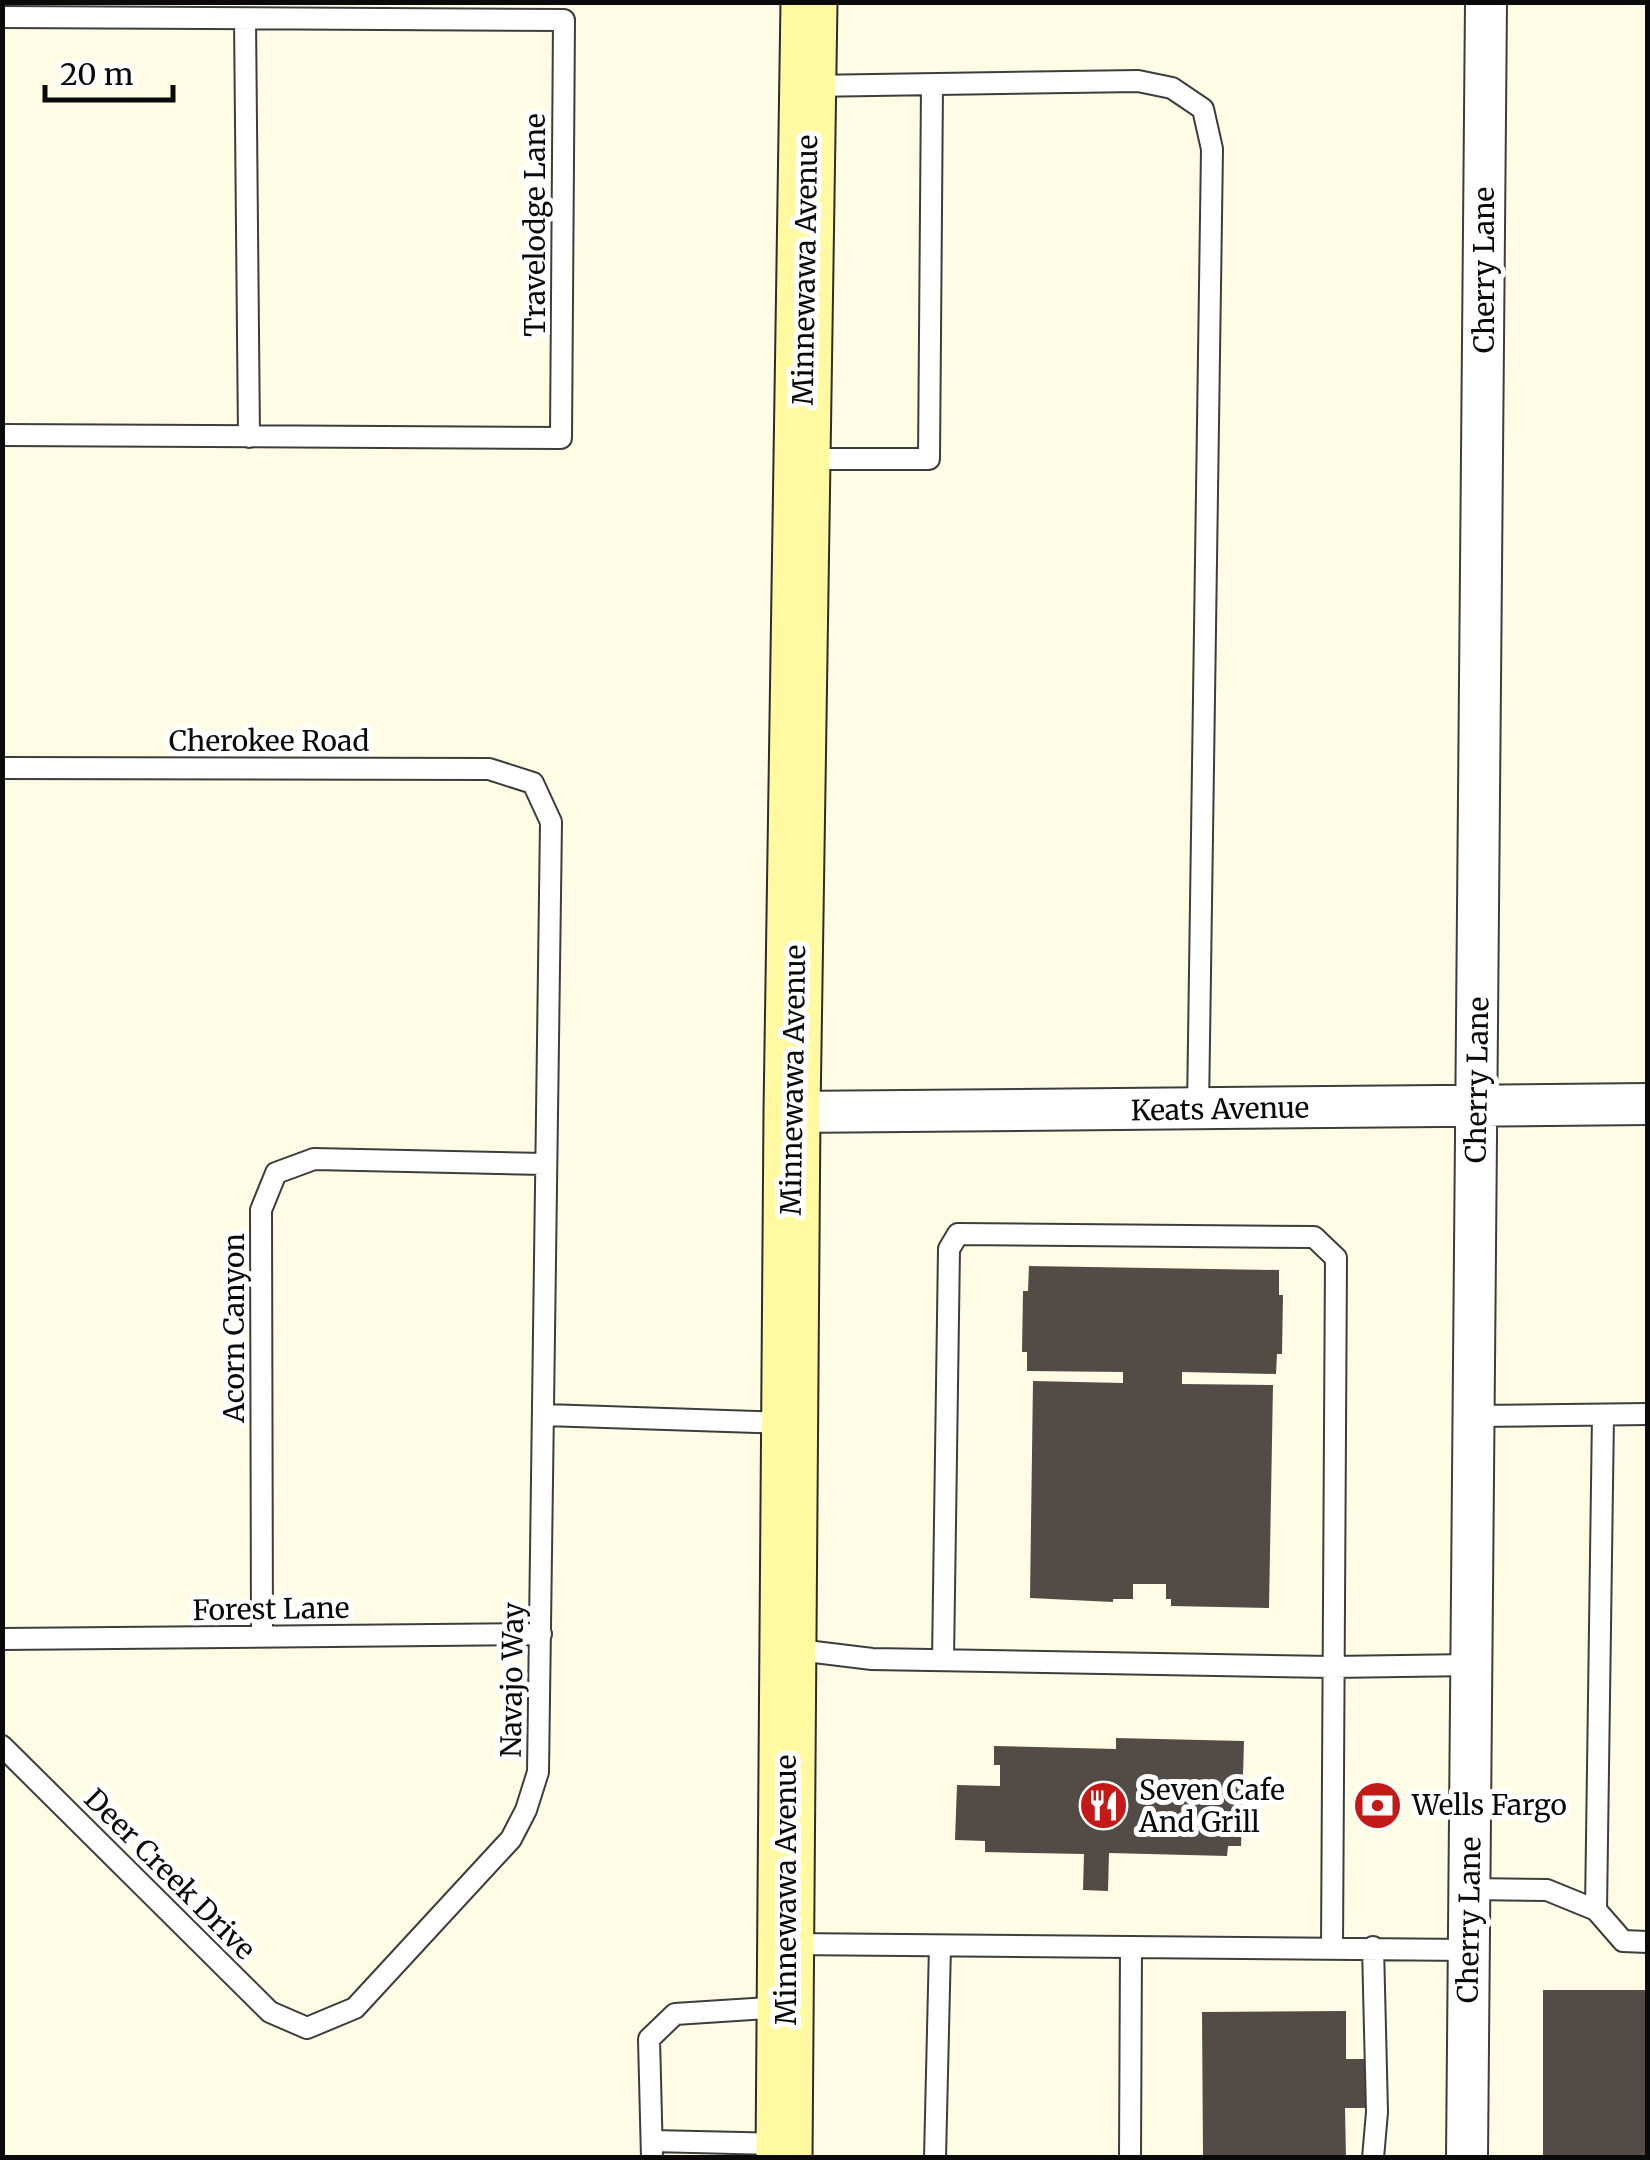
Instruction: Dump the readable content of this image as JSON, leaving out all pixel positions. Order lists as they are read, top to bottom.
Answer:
{
  "streets": {
    "main road": ["Minnewawa Avenue"],
    "street": ["Cherry Lane", "Keats Avenue"],
    "lane": [
      "Travelodge Lane",
      "Cherokee Road",
      "Acorn Canyon",
      "Forest Lane",
      "Navajo Way",
      "Deer Creek Drive"
    ]
  },
  "crossings": [
    ["Minnewawa Avenue", "Keats Avenue"],
    ["Cherry Lane", "Keats Avenue"],
    ["Cherokee Road", "Navajo Way"],
    ["Acorn Canyon", "Forest Lane"],
    ["Acorn Canyon", "Navajo Way"],
    ["Forest Lane", "Navajo Way"],
    ["Navajo Way", "Deer Creek Drive"]
  ],
  "places": {
    "bank": ["Wells Fargo"],
    "restaurant": ["Seven Cafe And Grill"]
  },
  "scale_bar": "20 m"
}
